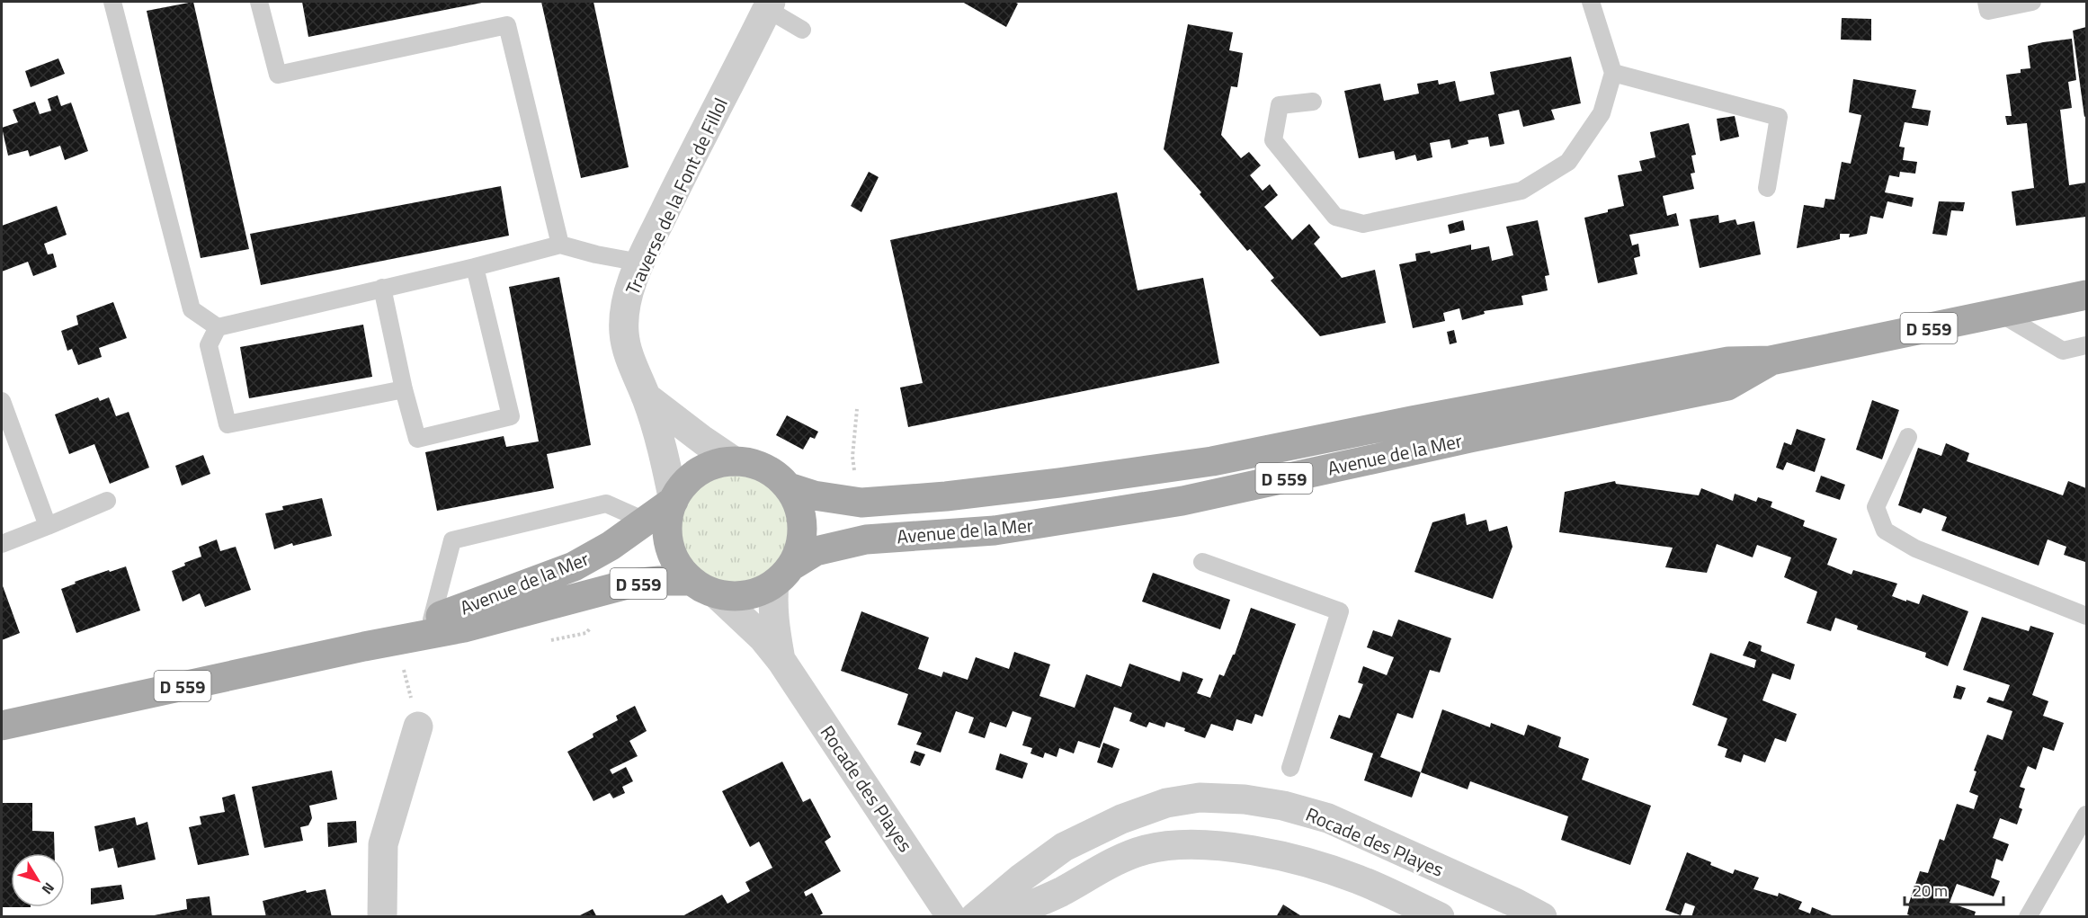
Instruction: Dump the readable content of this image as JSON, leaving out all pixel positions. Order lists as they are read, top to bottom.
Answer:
{
  "streets": {
    "main road": ["D 559", "Avenue de la Mer"],
    "street": ["Traverse de la Font de Fillol", "Rocade des Playes"]
  },
  "crossings": [
    ["Traverse de la Font de Fillol", "Avenue de la Mer"],
    ["Traverse de la Font de Fillol", "Rocade des Playes"],
    ["Avenue de la Mer", "Rocade des Playes"]
  ],
  "scale_bar": "20 m",
  "north": "bottom right"
}
